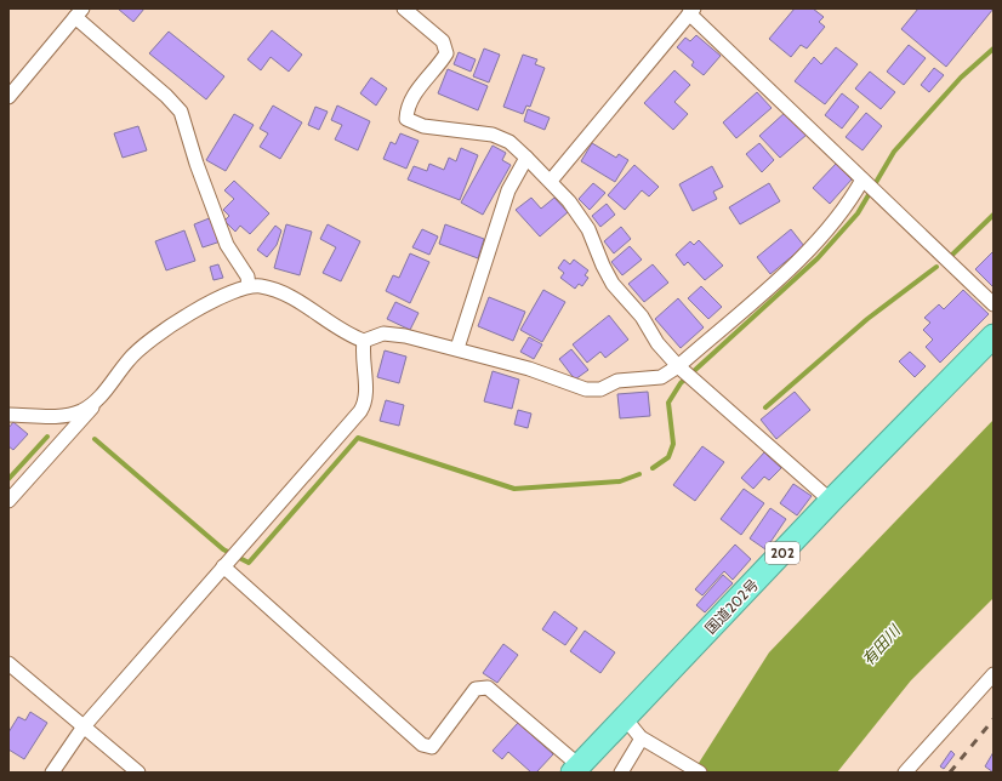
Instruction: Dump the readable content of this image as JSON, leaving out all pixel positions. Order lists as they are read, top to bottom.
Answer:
{
  "streets": {
    "highway": ["202", "国道202号"]
  },
  "water": ["有田川"]
}
